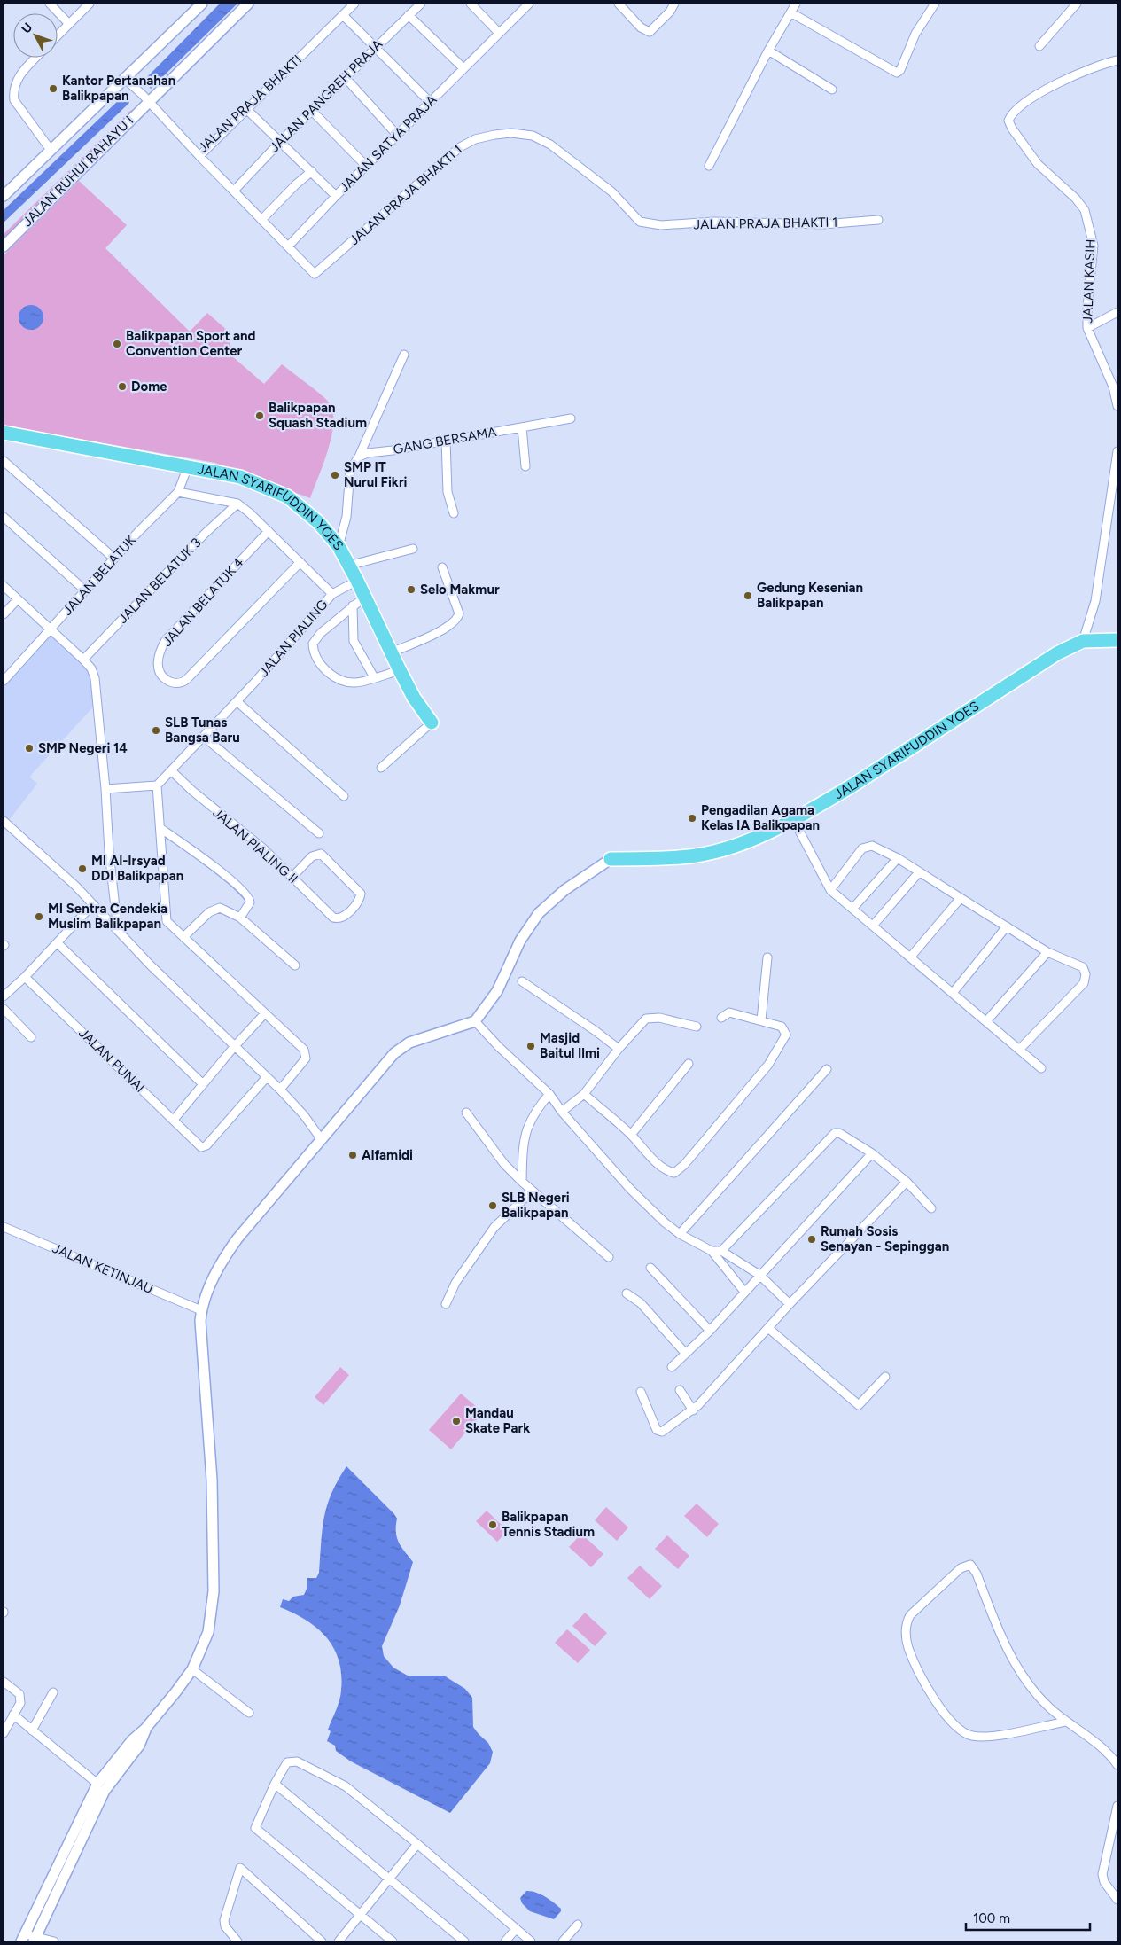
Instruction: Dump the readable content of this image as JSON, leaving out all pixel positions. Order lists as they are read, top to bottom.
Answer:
{
  "streets": {
    "highway": ["JALAN SYARIFUDDIN YOES"],
    "street": [
      "JALAN PANGREH PRAJA",
      "JALAN PRAJA BHAKTI",
      "JALAN SATYA PRAJA",
      "JALAN RUHUI RAHAYU I",
      "JALAN PRAJA BHAKTI 1",
      "JALAN KASIH",
      "GANG BERSAMA",
      "JALAN BELATUK",
      "JALAN BELATUK 3",
      "JALAN BELATUK 4",
      "JALAN PIALING",
      "JALAN PIALING II",
      "JALAN PUNAI",
      "JALAN KETINJAU"
    ]
  },
  "crossings": [
    ["JALAN PANGREH PRAJA", "JALAN SATYA PRAJA"],
    ["JALAN PANGREH PRAJA", "JALAN PRAJA BHAKTI 1"],
    ["JALAN PRAJA BHAKTI", "JALAN SATYA PRAJA"],
    ["JALAN PRAJA BHAKTI", "JALAN RUHUI RAHAYU I"],
    ["JALAN PRAJA BHAKTI", "JALAN PRAJA BHAKTI 1"],
    ["JALAN SYARIFUDDIN YOES", "JALAN BELATUK"],
    ["JALAN BELATUK 3", "JALAN PIALING"],
    ["JALAN BELATUK 4", "JALAN PIALING"],
    ["JALAN PIALING", "JALAN PIALING II"]
  ],
  "places": [
    "Kantor Pertanahan Balikpapan",
    "Balikpapan Sport and Convention Center",
    "Dome",
    "Balikpapan Squash Stadium",
    "SMP IT Nurul Fikri",
    "Selo Makmur",
    "Gedung Kesenian Balikpapan",
    "SLB Tunas Bangsa Baru",
    "SMP Negeri 14",
    "Pengadilan Agama Kelas IA Balikpapan",
    "MI Al-Irsyad DDI Balikpapan",
    "MI Sentra Cendekia Muslim Balikpapan",
    "Masjid Baitul Ilmi",
    "Alfamidi",
    "SLB Negeri Balikpapan",
    "Rumah Sosis Senayan - Sepinggan",
    "Mandau Skate Park",
    "Balikpapan Tennis Stadium"
  ],
  "scale_bar": "100 m",
  "north": "top left"
}
